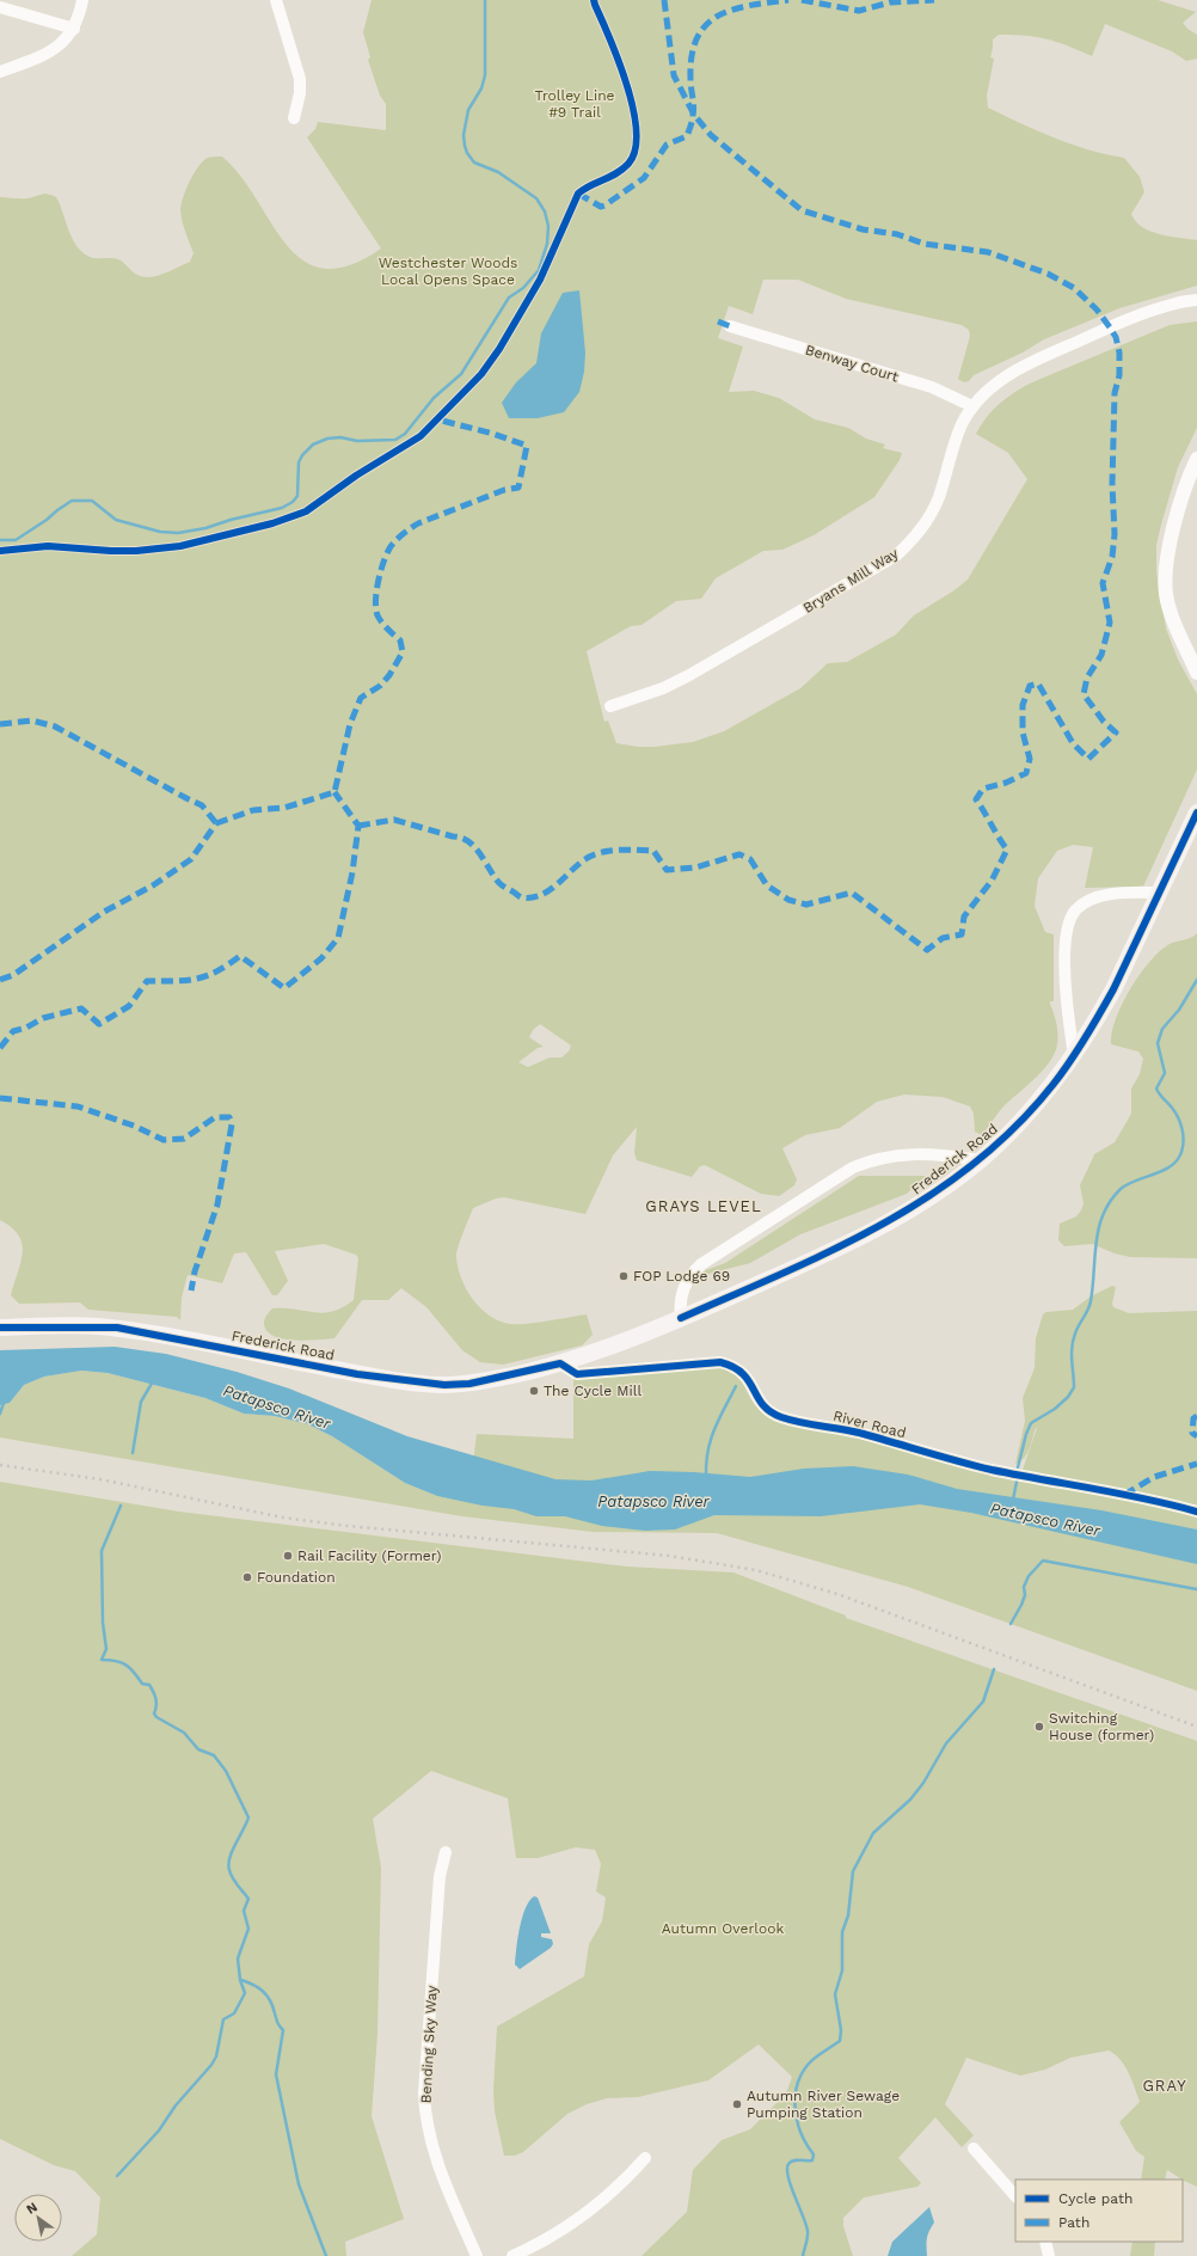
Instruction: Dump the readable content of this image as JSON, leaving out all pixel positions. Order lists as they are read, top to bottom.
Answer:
{
  "streets": {
    "main road": ["Frederick Road"],
    "street": [
      "Benway Court",
      "Bryans Mill Way",
      "River Road",
      "Bending Sky Way"
    ]
  },
  "crossings": [
    ["Benway Court", "Bryans Mill Way"],
    ["Frederick Road", "River Road"]
  ],
  "districts": ["GRAYS LEVEL", "GRAY"],
  "water": ["Patapsco River"],
  "parks": ["Trolley Line #9 Trail", "Westchester Woods Local Opens Space", "Autumn Overlook"],
  "places": [
    "FOP Lodge 69",
    "The Cycle Mill",
    "Rail Facility (Former)",
    "Foundation",
    "Switching House (former)",
    "Autumn River Sewage Pumping Station"
  ],
  "legend": ["Cycle path", "Path"],
  "north": "top left"
}
